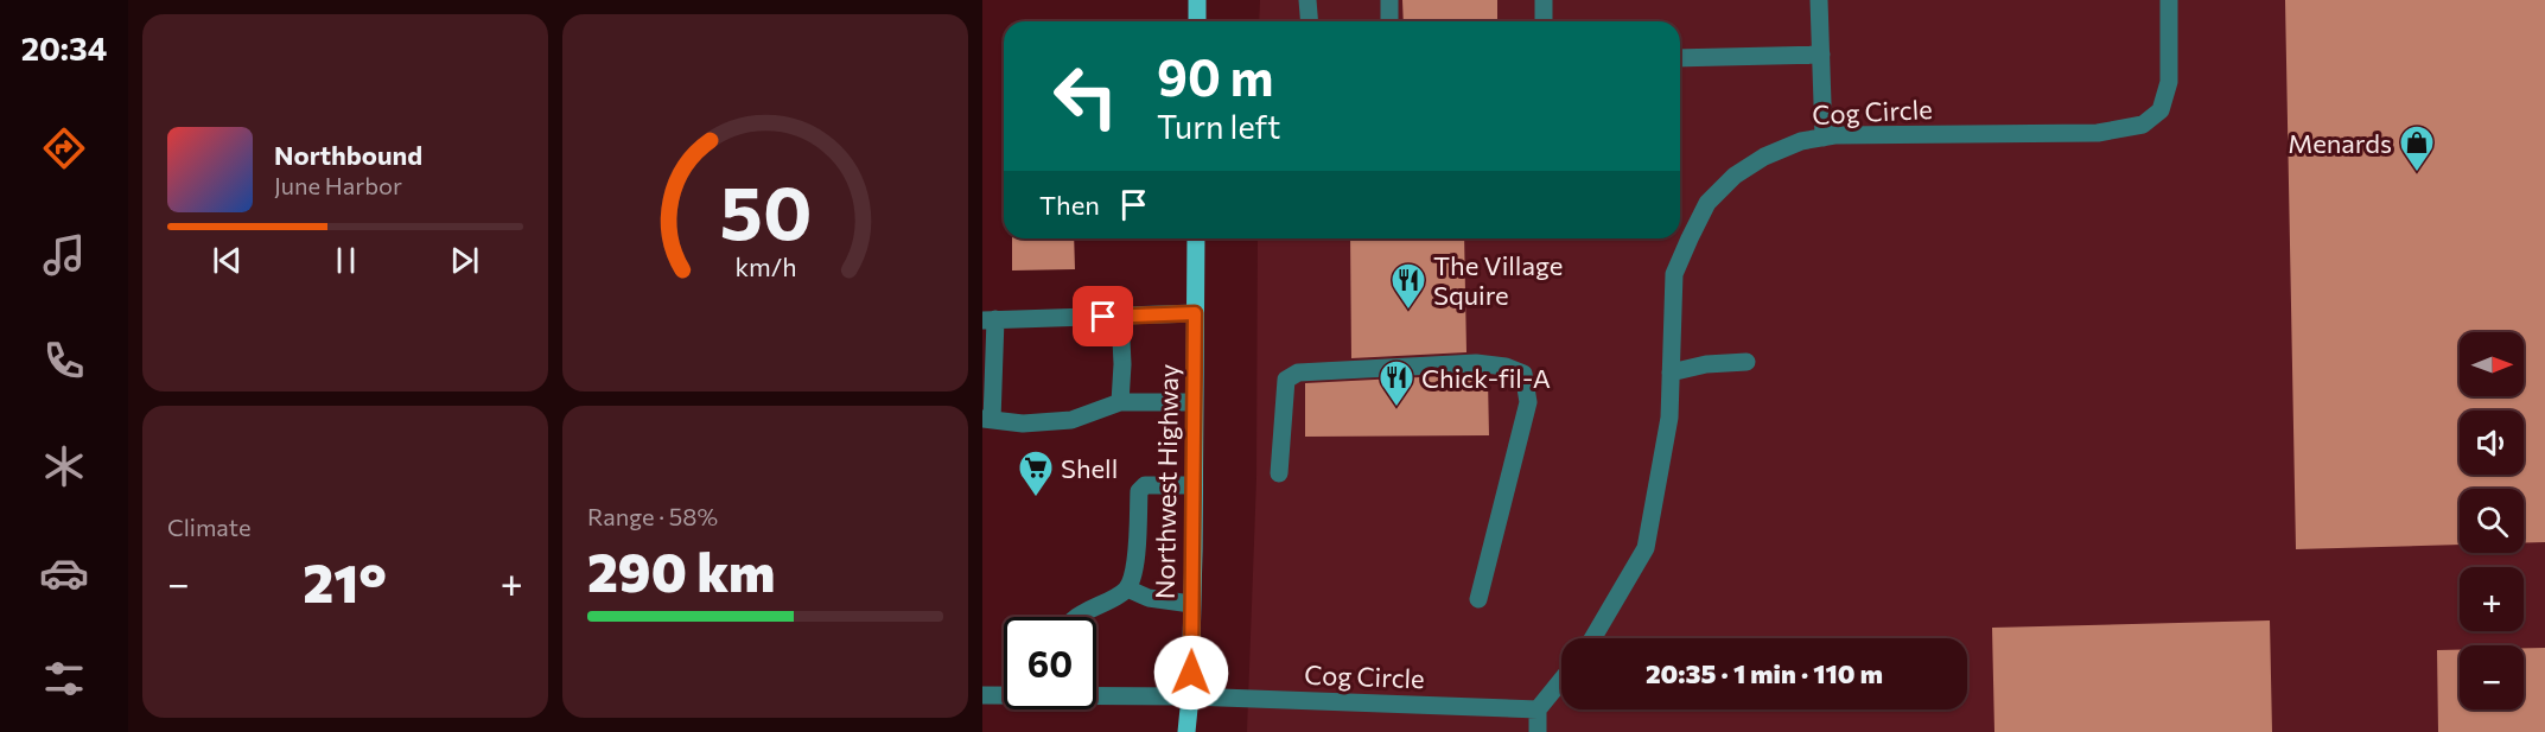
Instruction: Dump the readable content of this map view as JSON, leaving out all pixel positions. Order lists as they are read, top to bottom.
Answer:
{
  "streets": {
    "main road": ["Northwest Highway"],
    "street": ["Cog Circle"]
  },
  "crossings": [
    ["Cog Circle", "Northwest Highway"]
  ],
  "places": {
    "shop": ["Menards"],
    "restaurant": ["The Village Squire", "Chick-fil-A"],
    "supermarket": ["Shell"]
  },
  "north": "right",
  "page": {
    "tabs": "20:34",
    "turn": ["90 m", "Turn left"],
    "song": ["Northbound", "June Harbor"],
    "then": "Then",
    "map_buttons": ["+", "−"],
    "tile": [
      "Climate",
      ["Range · 58%", "290 km"]
    ],
    "heat": ["−", "21°", "+"],
    "limit": "60",
    "trip": "20:35 · 1 min · 110 m",
    "gauge": ["50", "km/h"]
  }
}
